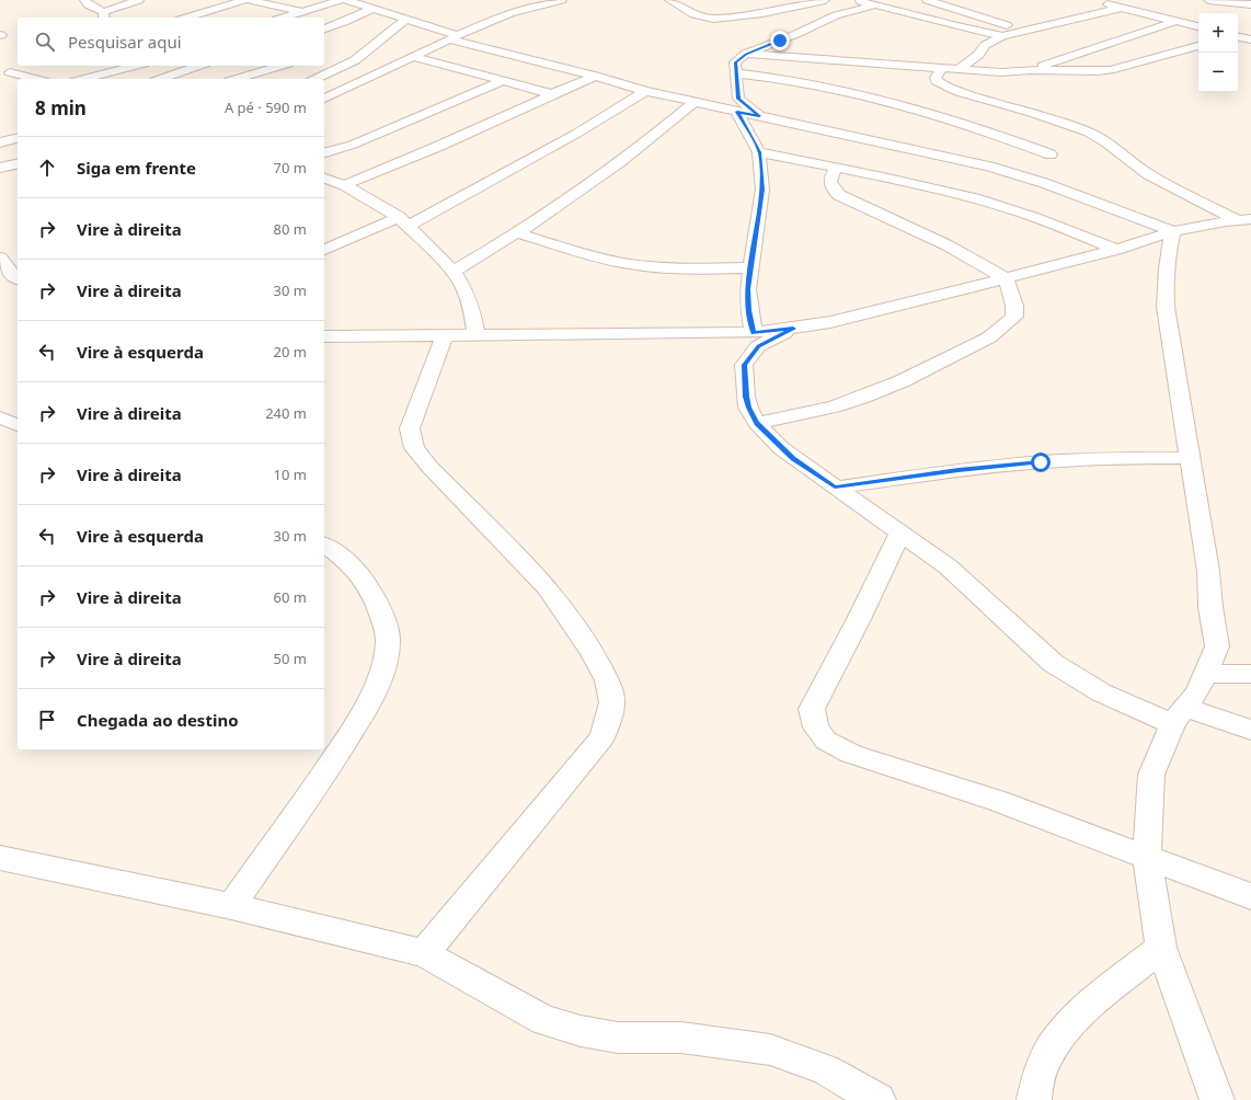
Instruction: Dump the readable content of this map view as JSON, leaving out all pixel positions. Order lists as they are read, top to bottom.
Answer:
{
  "page": {
    "map_buttons": ["+", "−"],
    "search": "Pesquisar aqui",
    "heading": ["8 min", "A pé · 590 m"],
    "list": [
      ["Siga em frente", "70 m"],
      ["Vire à direita", "80 m"],
      ["Vire à direita", "30 m"],
      ["Vire à esquerda", "20 m"],
      ["Vire à direita", "240 m"],
      ["Vire à direita", "10 m"],
      ["Vire à esquerda", "30 m"],
      ["Vire à direita", "60 m"],
      ["Vire à direita", "50 m"],
      "Chegada ao destino"
    ]
  }
}
